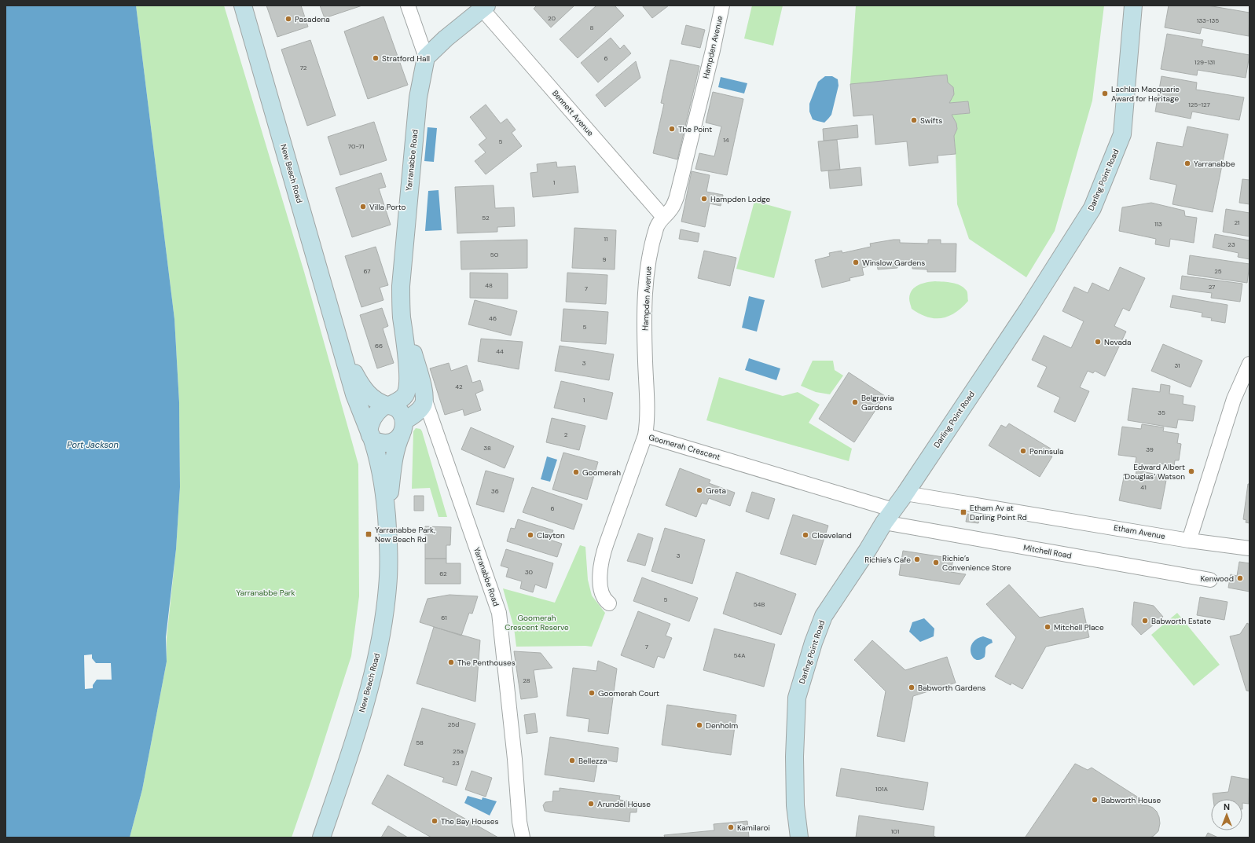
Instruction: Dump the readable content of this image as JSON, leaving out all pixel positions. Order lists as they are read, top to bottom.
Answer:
{
  "streets": {
    "street": [
      "Hampden Avenue",
      "Bennett Avenue",
      "Yarranabbe Road",
      "New Beach Road",
      "Darling Point Road",
      "Goomerah Crescent",
      "Etham Avenue",
      "Mitchell Road"
    ]
  },
  "crossings": [
    ["Hampden Avenue", "Bennett Avenue"],
    ["Hampden Avenue", "Goomerah Crescent"],
    ["Yarranabbe Road", "New Beach Road"],
    ["Darling Point Road", "Goomerah Crescent"],
    ["Darling Point Road", "Etham Avenue"],
    ["Darling Point Road", "Mitchell Road"],
    ["Goomerah Crescent", "Mitchell Road"]
  ],
  "water": ["Port Jackson"],
  "parks": ["Yarranabbe Park", "Goomerah Crescent Reserve"],
  "places": {
    "other": [
      "Pasadena",
      "Stratford Hall",
      "Lachlan Macquarie Award for Heritage",
      "Swifts",
      "The Point",
      "Yarranabbe",
      "Hampden Lodge",
      "Villa Porto",
      "Winslow Gardens",
      "Nevada",
      "Belgravia Gardens",
      "Peninsula",
      "Edward Albert ‘Douglas’ Watson",
      "Goomerah",
      "Greta",
      "Clayton",
      "Cleaveland",
      "Richie’s Cafe",
      "Richie’s Convenience Store",
      "Kenwood",
      "Babworth Estate",
      "Mitchell Place",
      "The Penthouses",
      "Babworth Gardens",
      "Goomerah Court",
      "Denholm",
      "Bellezza",
      "Babworth House",
      "Arundel House",
      "The Bay Houses",
      "Kamilaroi"
    ],
    "transit": ["Etham Av at Darling Point Rd", "Yarranabbe Park, New Beach Rd"]
  },
  "house_numbers": [
    "20",
    "133-135",
    "8",
    "6",
    "129-131",
    "72",
    "125-127",
    "14",
    "5",
    "70-71",
    "1",
    "52",
    "21",
    "113",
    "11",
    "23",
    "50",
    "9",
    "67",
    "25",
    "48",
    "27",
    "7",
    "46",
    "5",
    "66",
    "44",
    "3",
    "31",
    "42",
    "1",
    "35",
    "2",
    "38",
    "39",
    "41",
    "36",
    "6",
    "3",
    "30",
    "62",
    "5",
    "54B",
    "61",
    "7",
    "54A",
    "28",
    "25d",
    "58",
    "25a",
    "23",
    "101A",
    "101"
  ],
  "north": "top"
}
